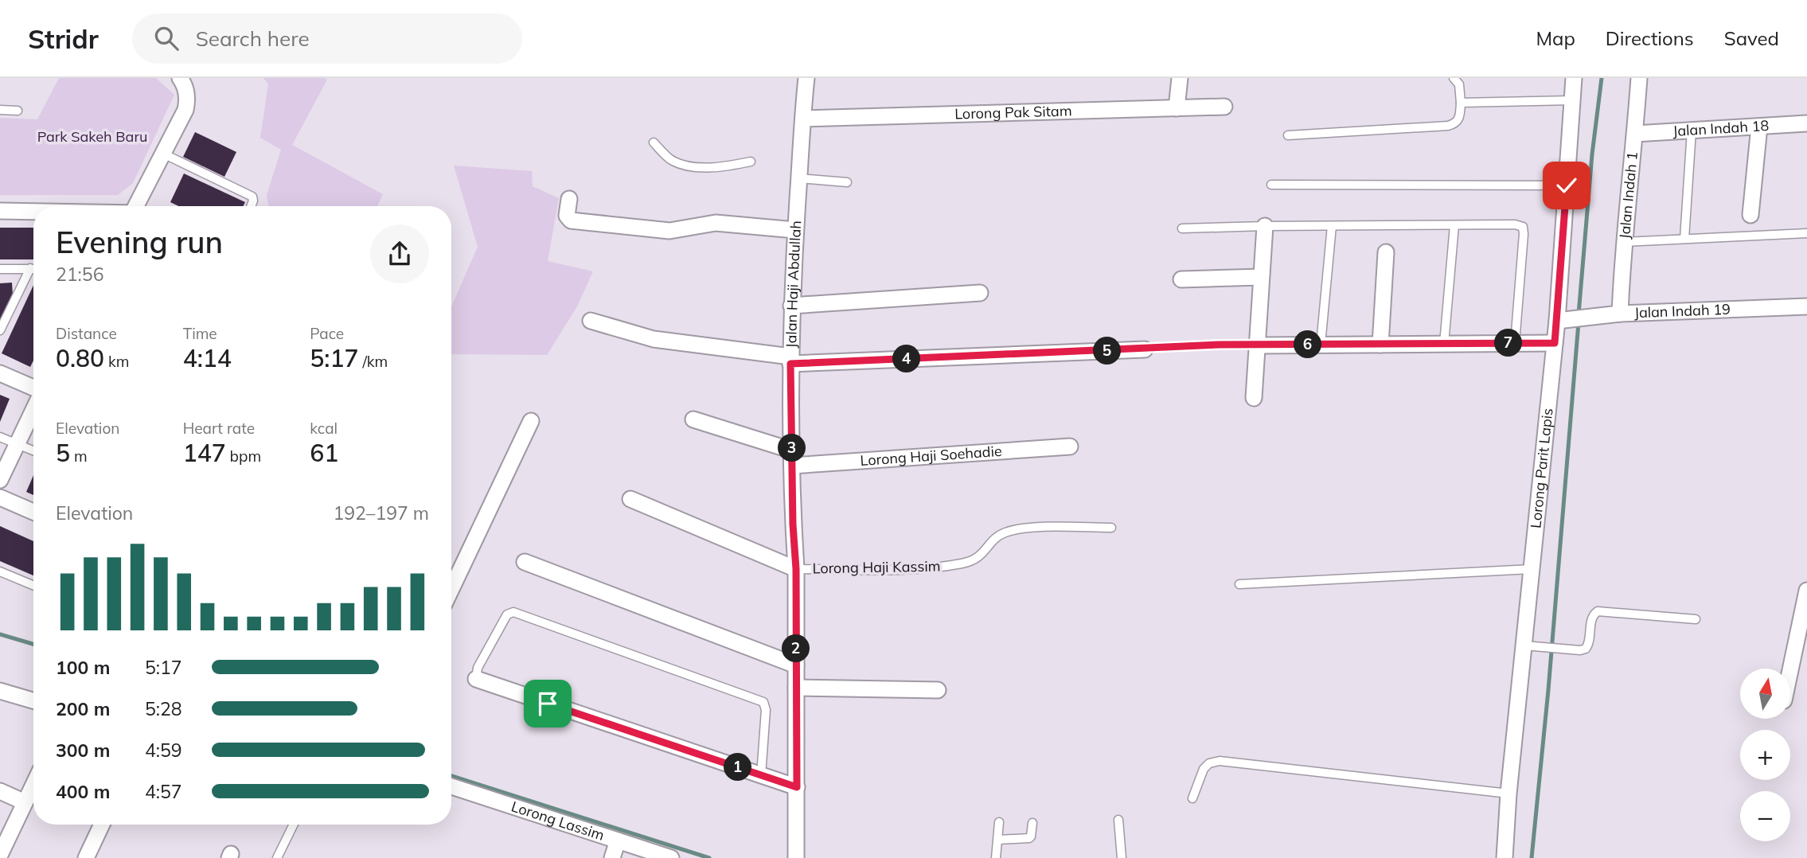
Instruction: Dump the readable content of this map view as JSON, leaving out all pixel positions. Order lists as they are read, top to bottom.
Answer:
{
  "streets": {
    "street": [
      "Lorong Pak Sitam",
      "Jalan Indah 18",
      "Jalan Indah 1",
      "Jalan Haji Abdullah",
      "Jalan Indah 19",
      "Lorong Haji Soehadie",
      "Lorong Parit Lapis",
      "Lorong Lassim"
    ],
    "lane": ["Lorong Haji Kassim"]
  },
  "crossings": [
    ["Lorong Pak Sitam", "Jalan Haji Abdullah"],
    ["Jalan Indah 18", "Jalan Indah 1"],
    ["Jalan Indah 1", "Jalan Indah 19"],
    ["Jalan Haji Abdullah", "Lorong Haji Soehadie"],
    ["Jalan Haji Abdullah", "Lorong Haji Kassim"],
    ["Jalan Indah 19", "Lorong Parit Lapis"]
  ],
  "parks": ["Park Sakeh Baru"],
  "north": "top",
  "page": {
    "header": "Stridr",
    "search": "Search here",
    "nav": ["Map", "Directions", "Saved"],
    "heading": ["Evening run", "21:56"],
    "stats": [
      ["Distance", "0.80 km"],
      ["Time", "4:14"],
      ["Pace", "5:17 /km"],
      ["Elevation", "5 m"],
      ["Heart rate", "147 bpm"],
      ["kcal", "61"]
    ],
    "pins": [
      "7",
      "6",
      "5",
      "4",
      "3",
      "2",
      "1"
    ],
    "chart": ["Elevation", "192–197 m"],
    "list": [
      {
        "name": "100 m",
        "note": "5:17"
      },
      {
        "name": "200 m",
        "note": "5:28"
      },
      {
        "name": "300 m",
        "note": "4:59"
      },
      {
        "name": "400 m",
        "note": "4:57"
      }
    ],
    "map_buttons": ["+", "−"]
  }
}
